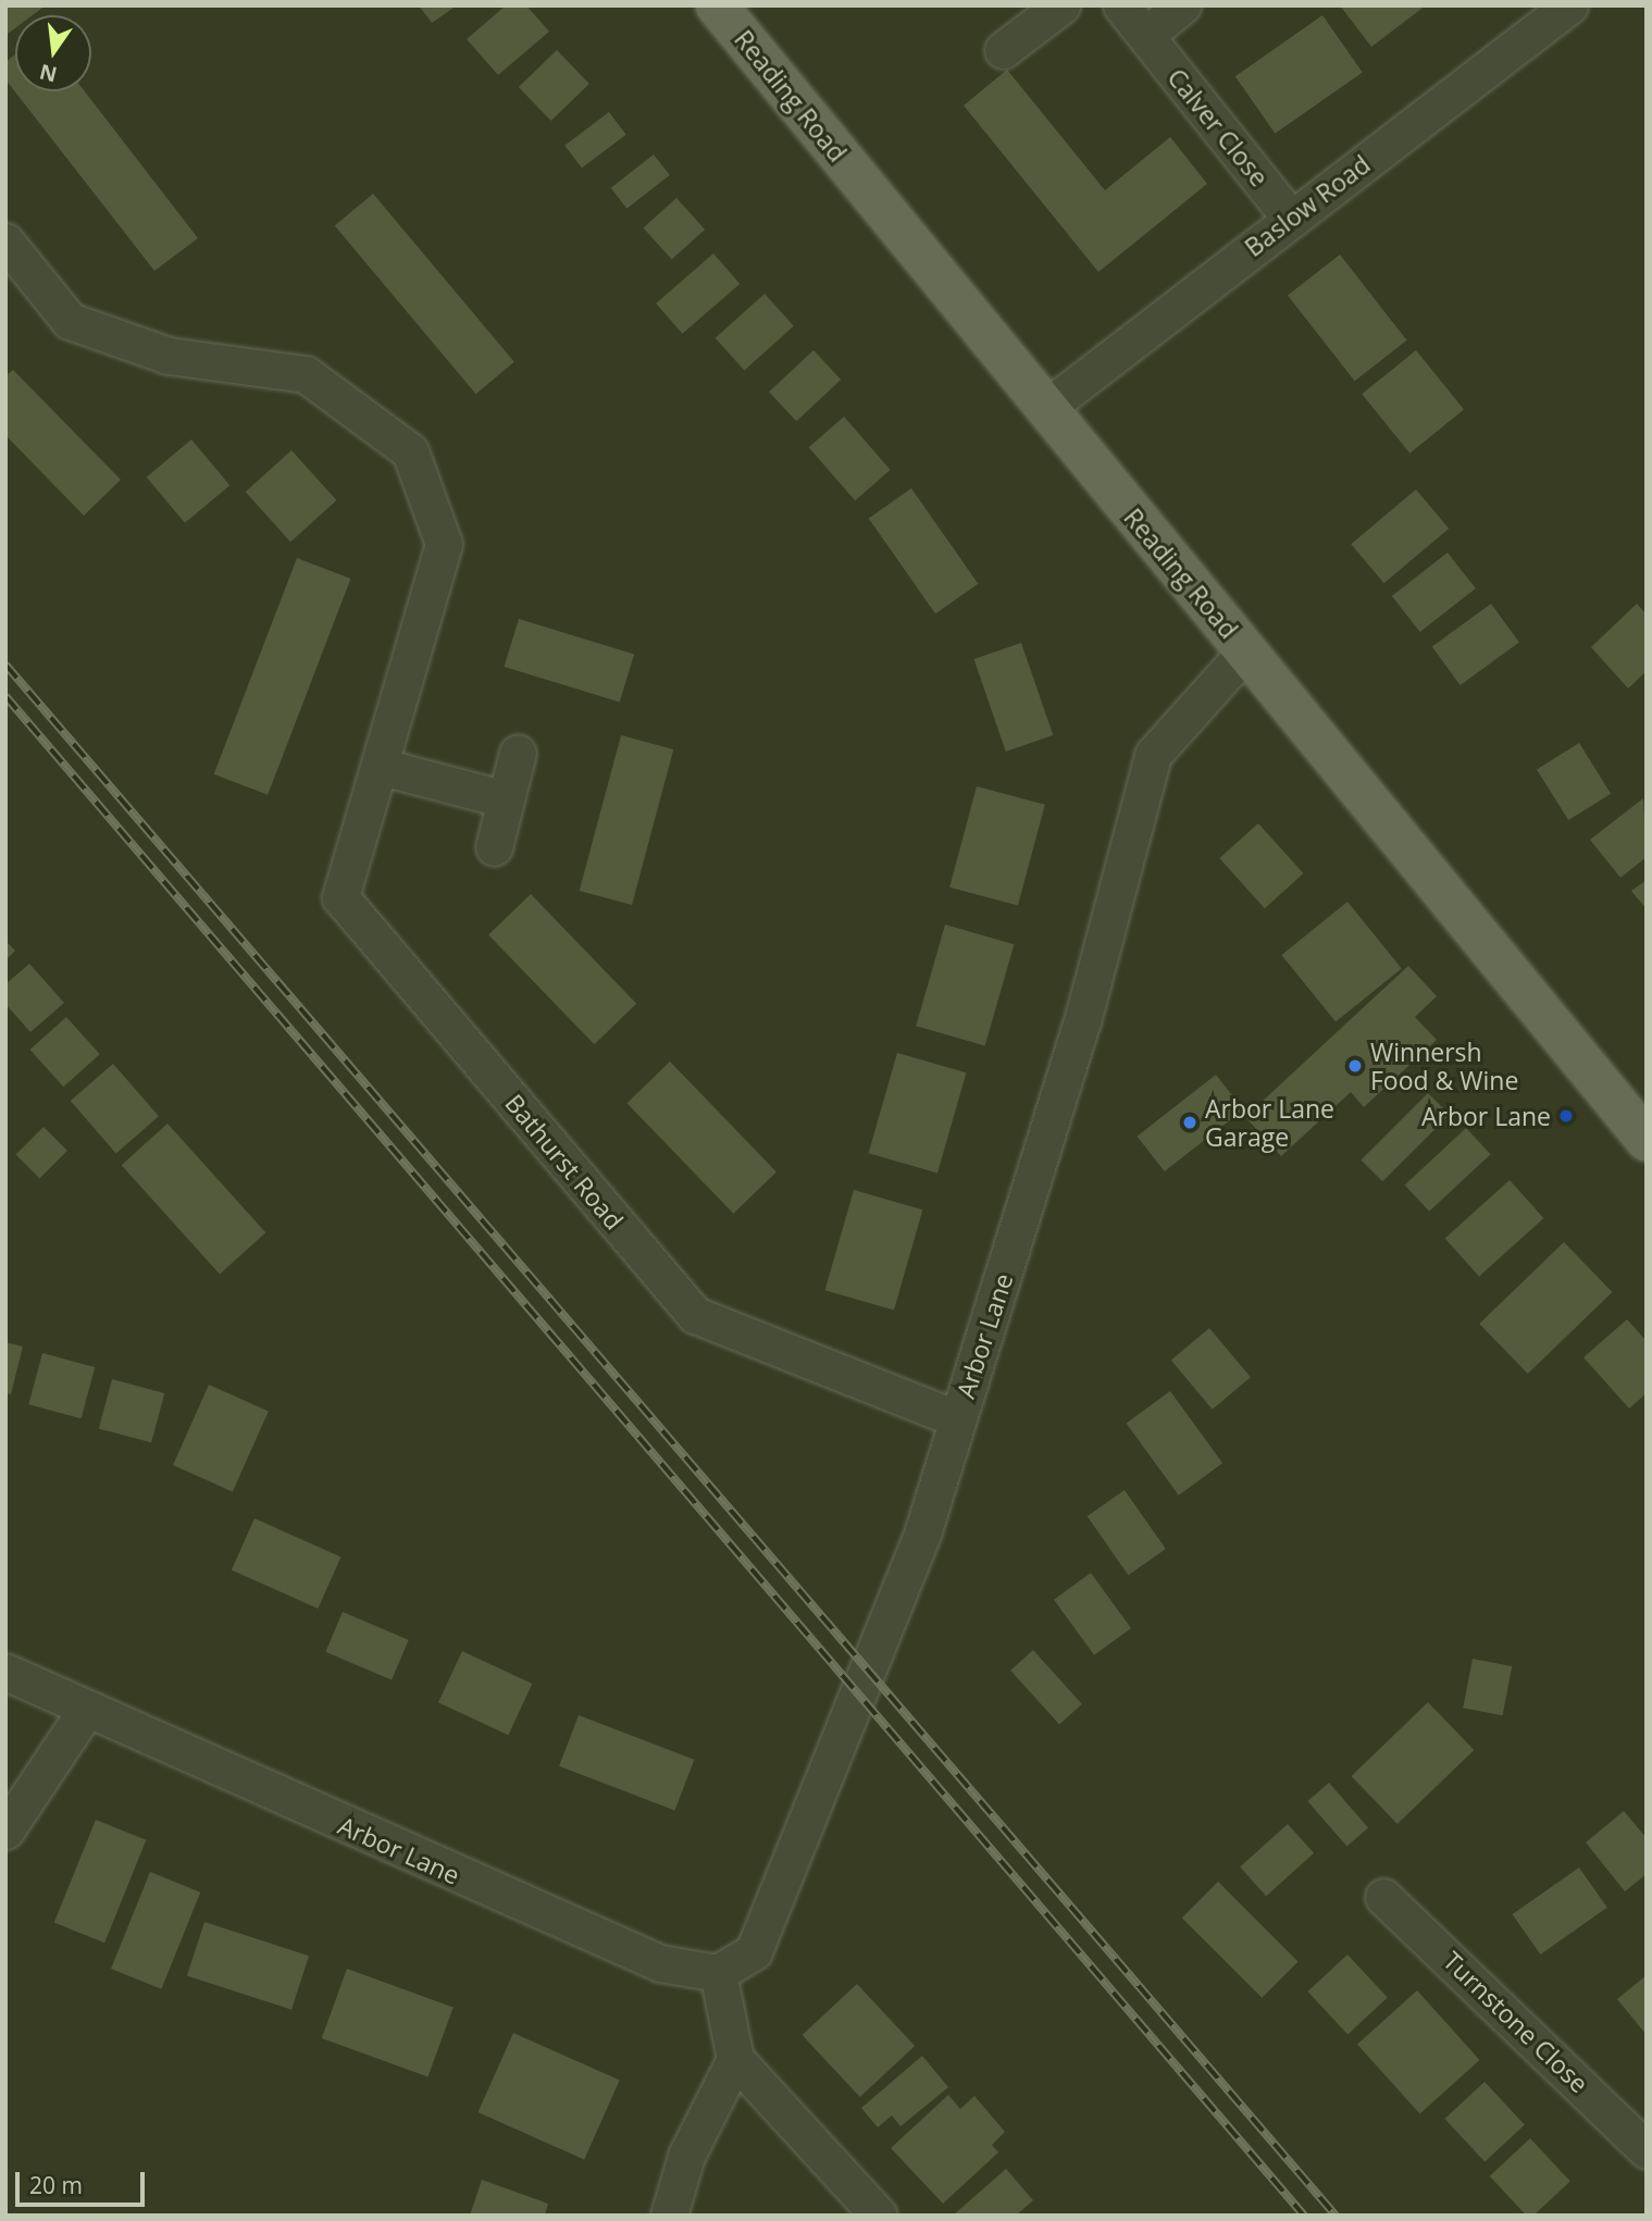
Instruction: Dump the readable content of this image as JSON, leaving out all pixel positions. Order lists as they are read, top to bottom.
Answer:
{
  "streets": {
    "main road": ["Reading Road"],
    "street": [
      "Calver Close",
      "Baslow Road",
      "Bathurst Road",
      "Arbor Lane",
      "Turnstone Close"
    ]
  },
  "crossings": [
    ["Reading Road", "Baslow Road"],
    ["Reading Road", "Arbor Lane"],
    ["Calver Close", "Baslow Road"],
    ["Bathurst Road", "Arbor Lane"]
  ],
  "places": ["Winnersh Food & Wine", "Arbor Lane", "Arbor Lane Garage"],
  "scale_bar": "20 m",
  "north": "bottom"
}
